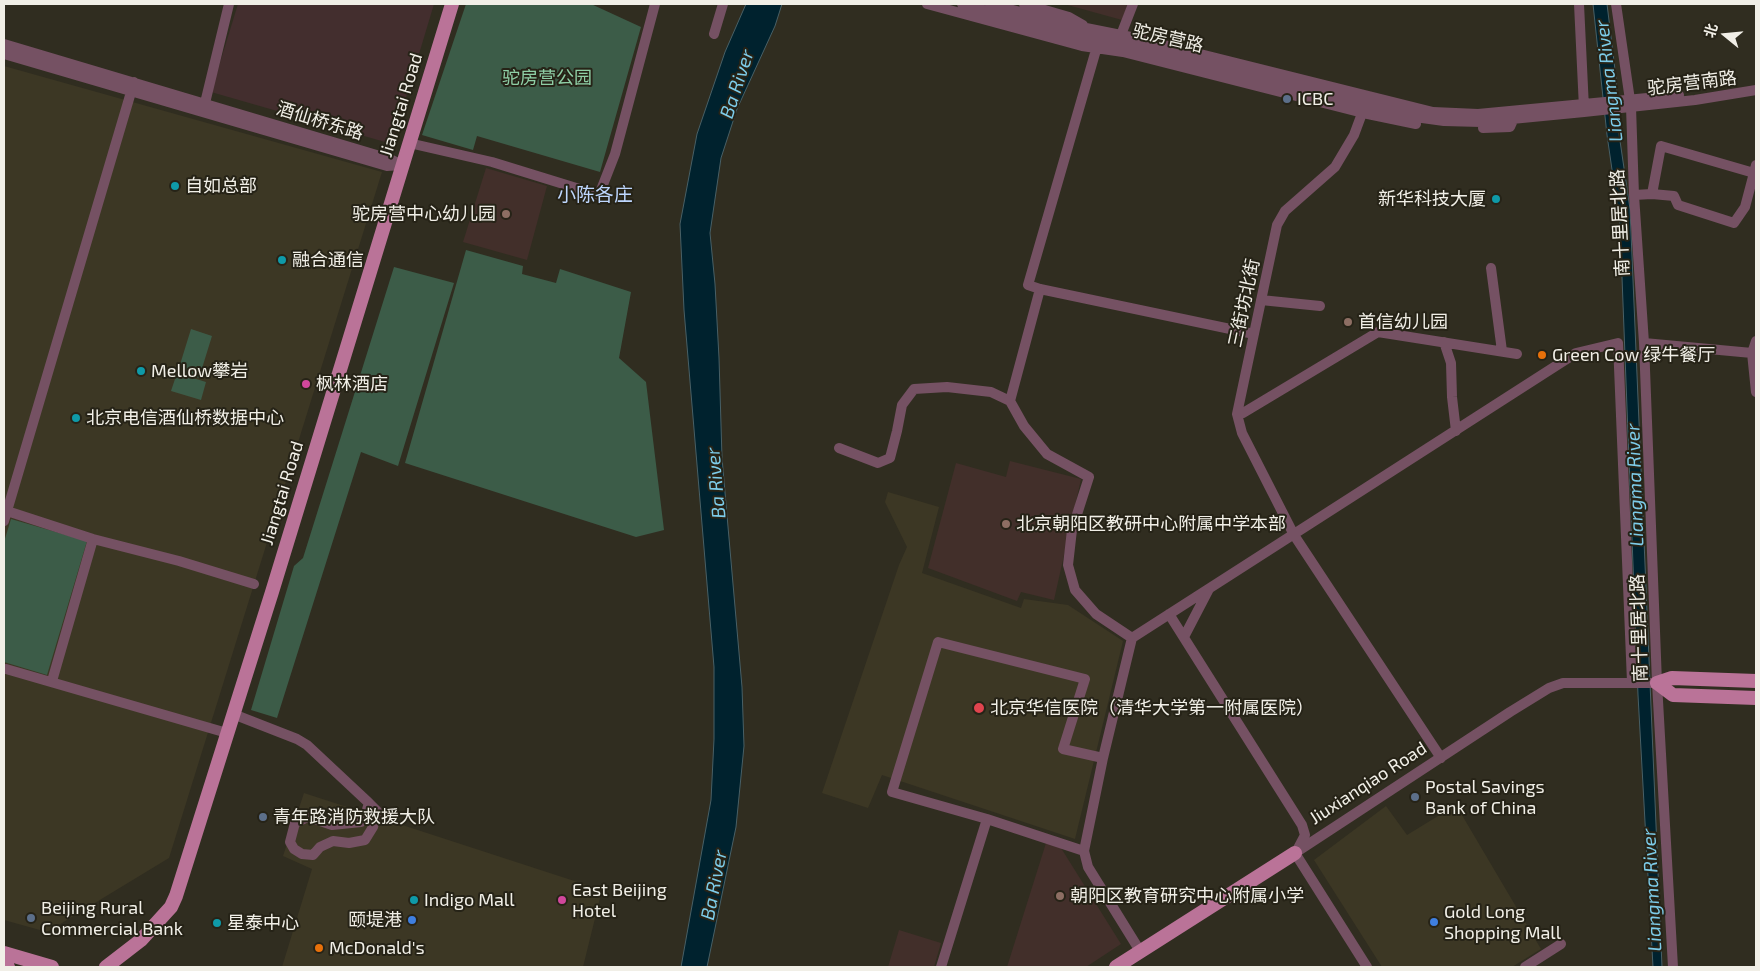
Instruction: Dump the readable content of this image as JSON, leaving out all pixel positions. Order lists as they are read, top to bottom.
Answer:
{
  "streets": {
    "main road": ["Jiangtai Road", "Jiuxianqiao Road"],
    "street": [
      "驼房营路",
      "驼房营南路",
      "酒仙桥东路",
      "南十里居北路",
      "三街坊北街"
    ]
  },
  "crossings": [
    ["驼房营路", "三街坊北街"],
    ["驼房营南路", "南十里居北路"],
    ["Jiangtai Road", "酒仙桥东路"],
    ["南十里居北路", "Jiuxianqiao Road"],
    ["三街坊北街", "Jiuxianqiao Road"]
  ],
  "districts": ["小陈各庄"],
  "water": ["Liangma River", "Ba River"],
  "parks": ["驼房营公园"],
  "places": [
    "ICBC",
    "自如总部",
    "新华科技大厦",
    "驼房营中心幼儿园",
    "融合通信",
    "首信幼儿园",
    "Green Cow 绿牛餐厅",
    "Mellow攀岩",
    "枫林酒店",
    "北京电信酒仙桥数据中心",
    "北京朝阳区教研中心附属中学本部",
    "北京华信医院（清华大学第一附属医院）",
    "Postal Savings Bank of China",
    "青年路消防救援大队",
    "朝阳区教育研究中心附属小学",
    "Indigo Mall",
    "East Beijing Hotel",
    "Beijing Rural Commercial Bank",
    "颐堤港",
    "Gold Long Shopping Mall",
    "星泰中心",
    "McDonald's"
  ],
  "north": "left"
}
